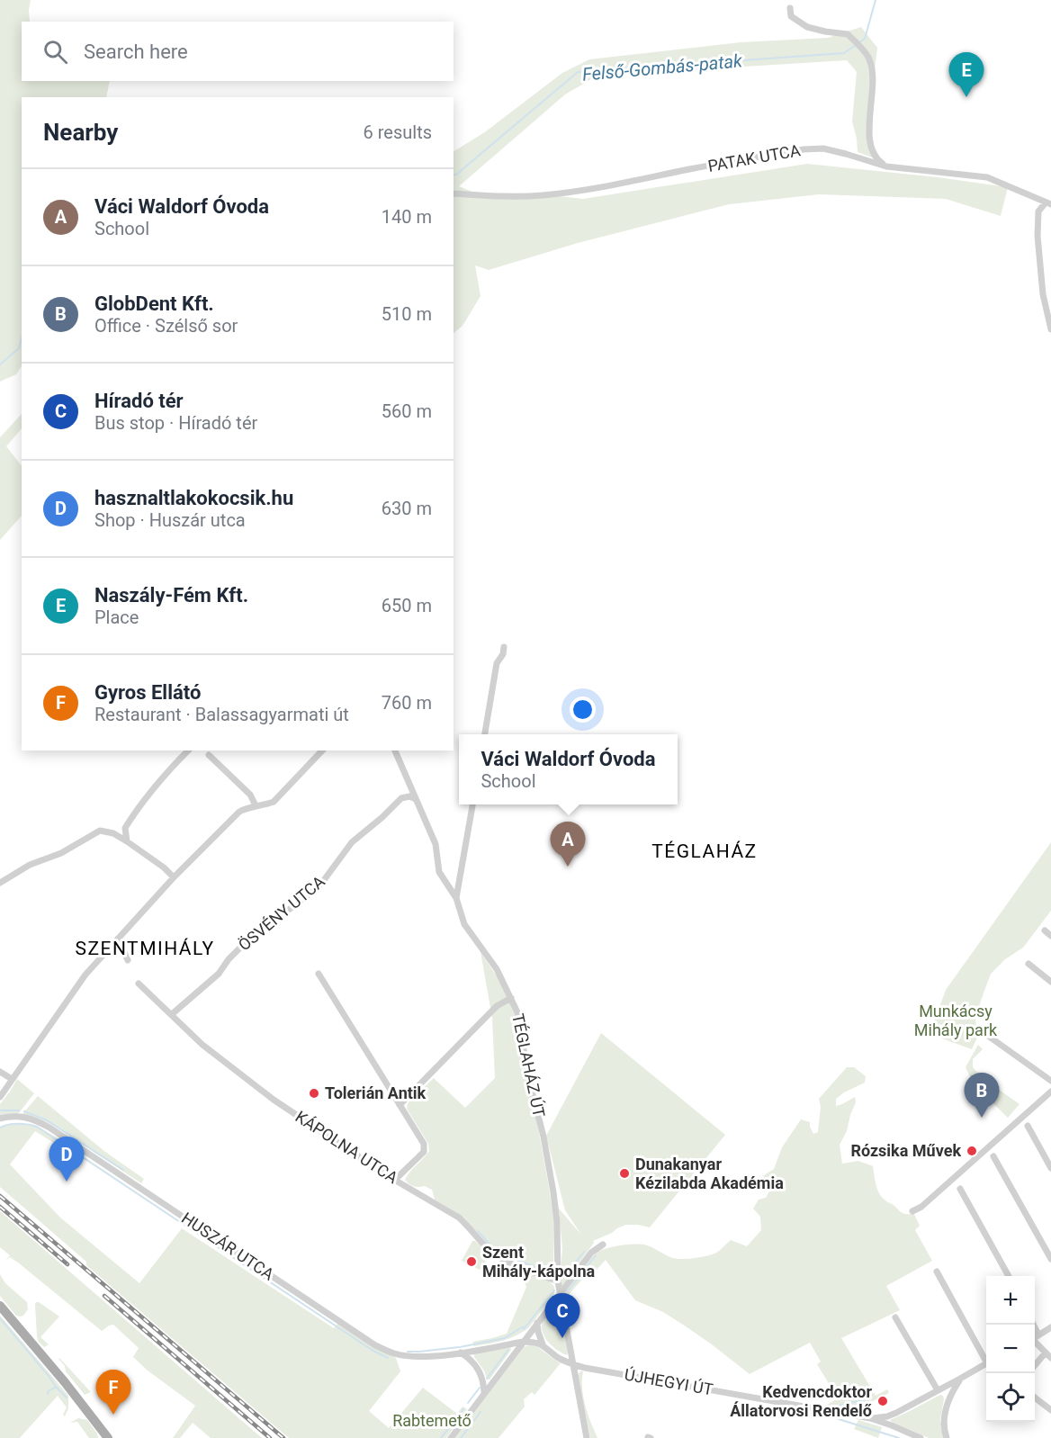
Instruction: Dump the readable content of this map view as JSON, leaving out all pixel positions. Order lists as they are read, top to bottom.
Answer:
{
  "streets": {
    "street": [
      "PATAK UTCA",
      "ÖSVÉNY UTCA",
      "TÉGLAHÁZ ÚT",
      "KÁPOLNA UTCA",
      "HUSZÁR UTCA",
      "ÚJHEGYI ÚT"
    ]
  },
  "crossings": [
    ["ÖSVÉNY UTCA", "KÁPOLNA UTCA"],
    ["TÉGLAHÁZ ÚT", "KÁPOLNA UTCA"],
    ["HUSZÁR UTCA", "ÚJHEGYI ÚT"]
  ],
  "districts": ["TÉGLAHÁZ", "SZENTMIHÁLY"],
  "water": ["Felső-Gombás-patak"],
  "parks": ["Munkácsy Mihály park", "Rabtemető"],
  "places": [
    "Tolerián Antik",
    "Rózsika Művek",
    "Dunakanyar Kézilabda Akadémia",
    "Szent Mihály-kápolna",
    "Kedvencdoktor Állatorvosi Rendelő"
  ],
  "page": {
    "search": "Search here",
    "pins": [
      "E",
      "A",
      "B",
      "D",
      "C",
      "F"
    ],
    "heading": ["Nearby", "6 results"],
    "list": [
      {
        "mark": "A",
        "name": "Váci Waldorf Óvoda",
        "note": "School",
        "value": "140 m"
      },
      {
        "mark": "B",
        "name": "GlobDent Kft.",
        "note": "Office · Szélső sor",
        "value": "510 m"
      },
      {
        "mark": "C",
        "name": "Híradó tér",
        "note": "Bus stop · Híradó tér",
        "value": "560 m"
      },
      {
        "mark": "D",
        "name": "hasznaltlakokocsik.hu",
        "note": "Shop · Huszár utca",
        "value": "630 m"
      },
      {
        "mark": "E",
        "name": "Naszály-Fém Kft.",
        "note": "Place",
        "value": "650 m"
      },
      {
        "mark": "F",
        "name": "Gyros Ellátó",
        "note": "Restaurant · Balassagyarmati út",
        "value": "760 m"
      }
    ],
    "popup": ["Váci Waldorf Óvoda", "School"],
    "map_buttons": ["+", "−"]
  }
}
